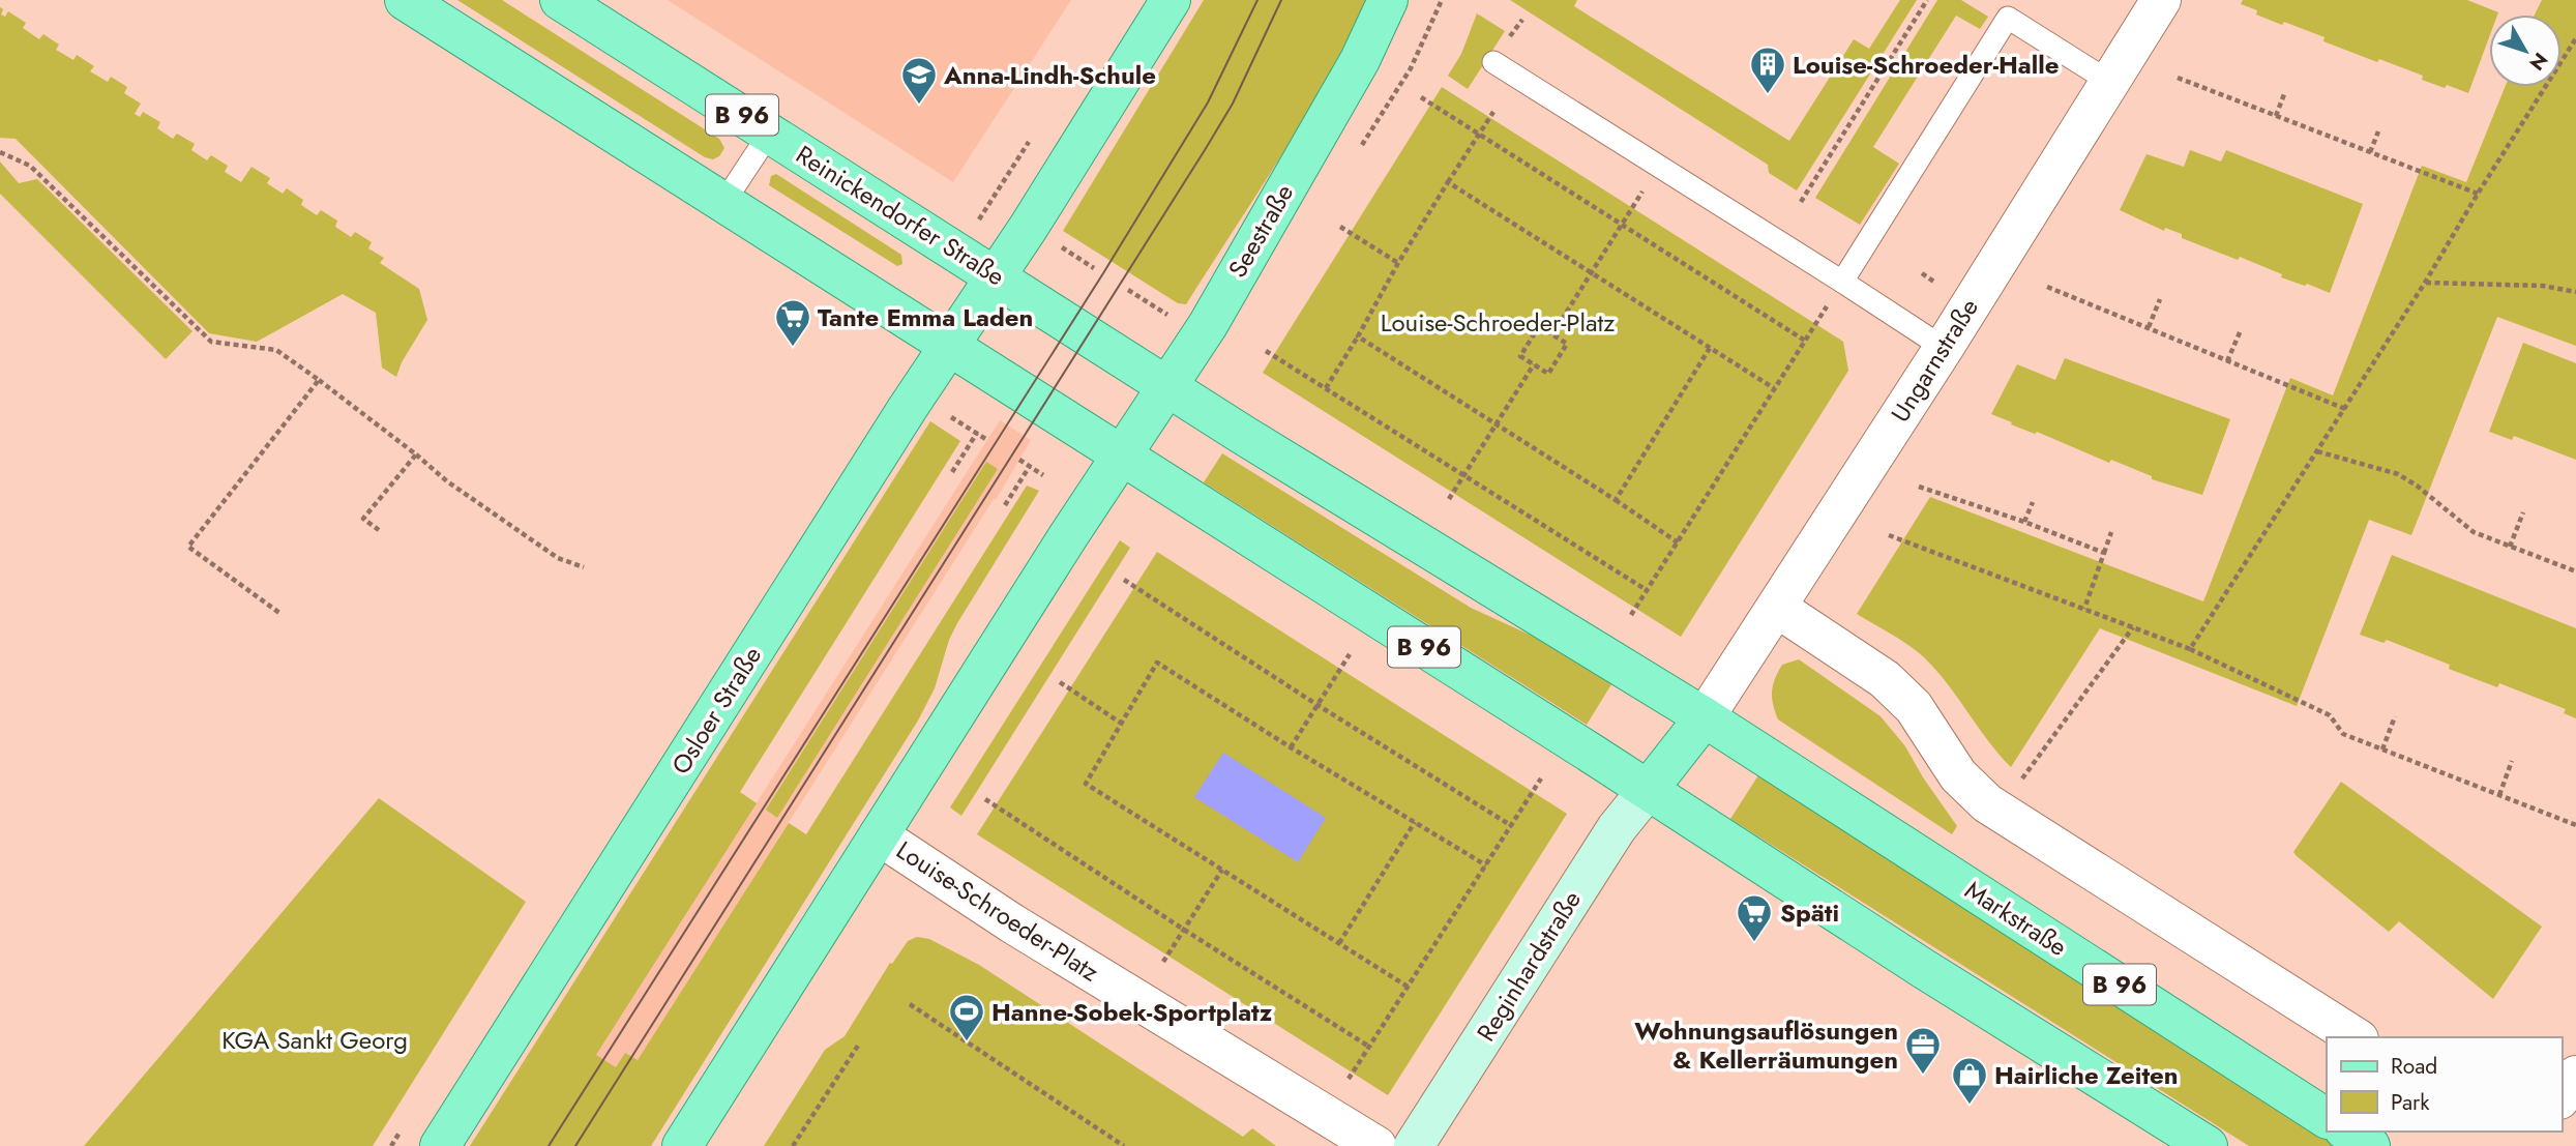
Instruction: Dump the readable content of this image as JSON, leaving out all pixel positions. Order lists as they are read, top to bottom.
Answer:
{
  "streets": {
    "main road": [
      "B 96",
      "Reinickendorfer Straße",
      "Seestraße",
      "Osloer Straße",
      "Markstraße"
    ],
    "street": ["Ungarnstraße", "Louise-Schroeder-Platz", "Reginhardstraße"]
  },
  "crossings": [
    ["B 96", "Reinickendorfer Straße"],
    ["B 96", "Seestraße"],
    ["B 96", "Ungarnstraße"],
    ["B 96", "Osloer Straße"],
    ["B 96", "Markstraße"],
    ["B 96", "Reginhardstraße"],
    ["Reinickendorfer Straße", "Seestraße"],
    ["Reinickendorfer Straße", "Osloer Straße"],
    ["Ungarnstraße", "Markstraße"]
  ],
  "parks": ["Louise-Schroeder-Platz", "KGA Sankt Georg"],
  "places": {
    "building": ["Louise-Schroeder-Halle"],
    "school or university": ["Anna-Lindh-Schule"],
    "supermarket": ["Tante Emma Laden", "Späti"],
    "sports": ["Hanne-Sobek-Sportplatz"],
    "office": ["Wohnungsauflösungen & Kellerräumungen"],
    "shop": ["Hairliche Zeiten"]
  },
  "legend": ["Road", "Park"],
  "north": "bottom right"
}
